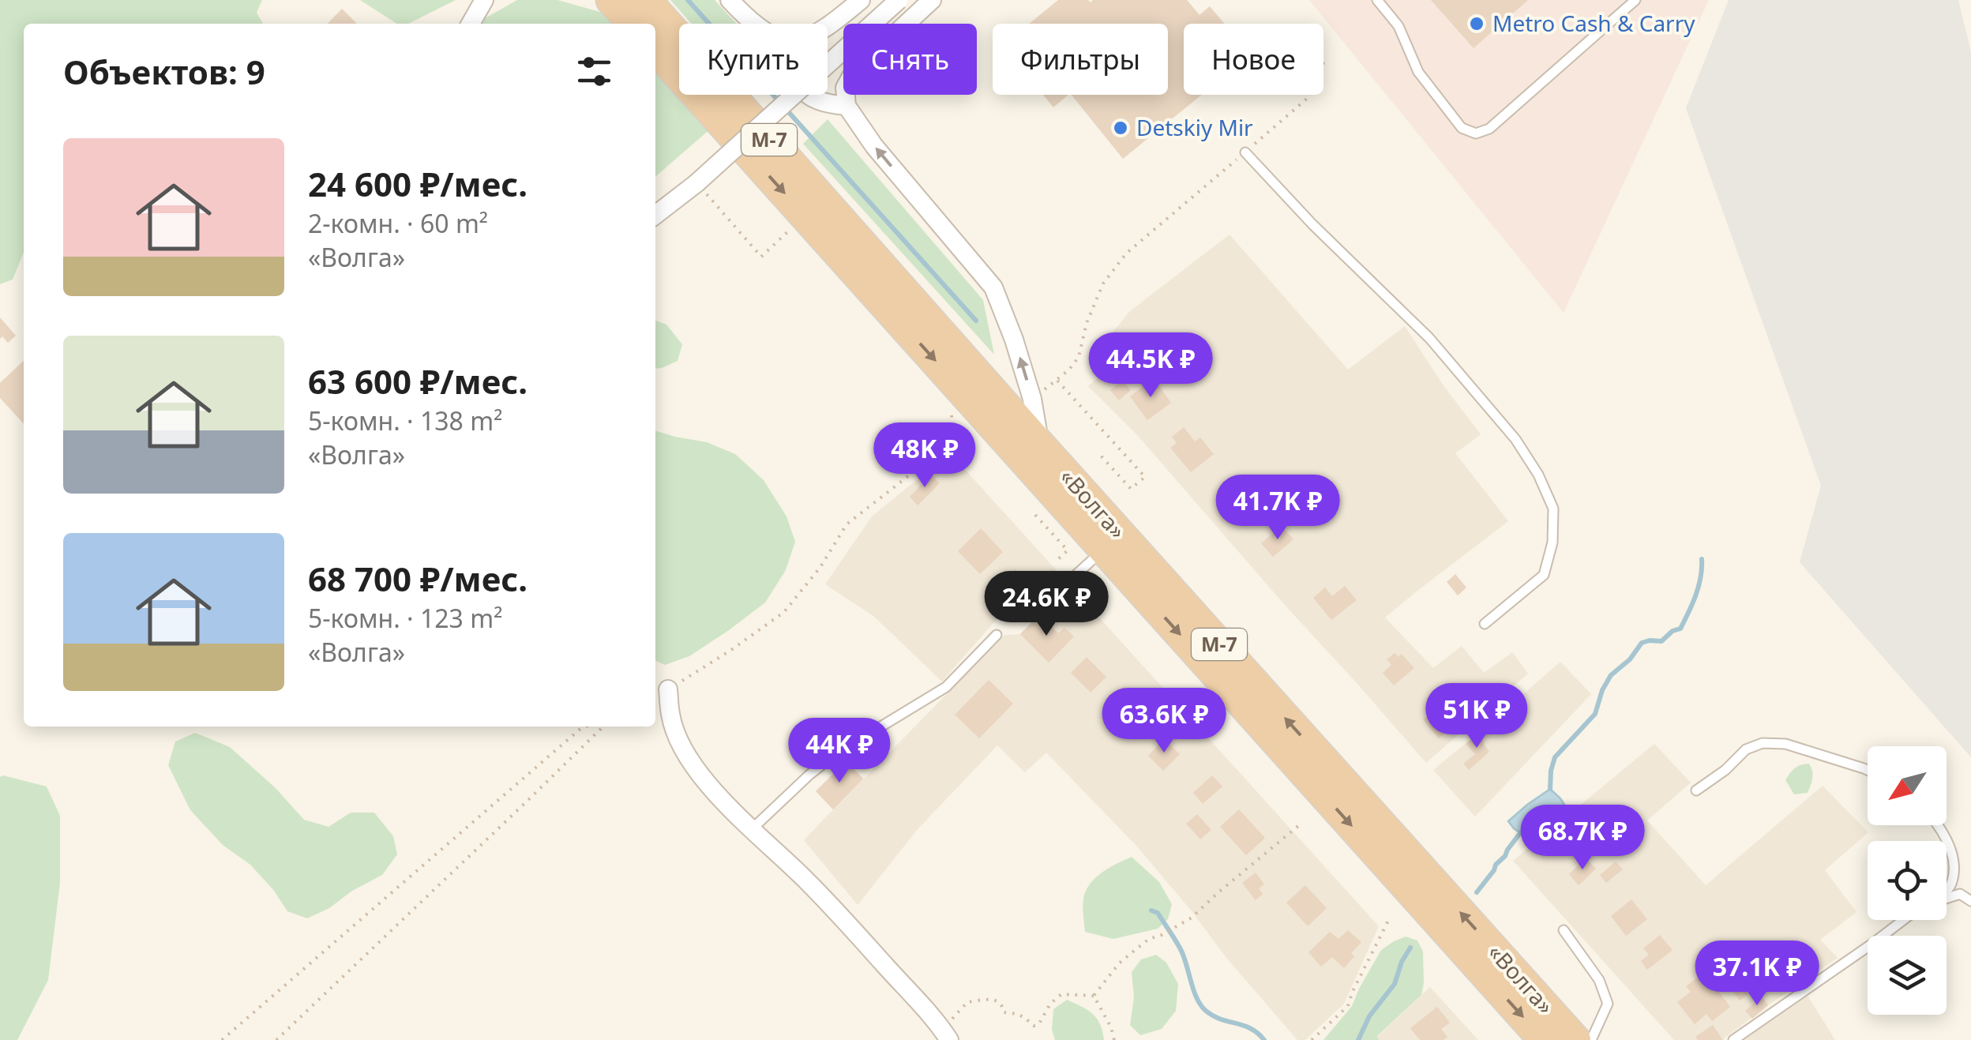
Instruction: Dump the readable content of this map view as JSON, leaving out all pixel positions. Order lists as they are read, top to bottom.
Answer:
{
  "streets": {
    "highway": ["М-7", "«Волга»"]
  },
  "places": ["Metro Cash & Carry", "Detskiy Mir"],
  "north": "bottom left",
  "page": {
    "chip": [
      "Купить",
      "Снять",
      "Фильтры",
      "Новое"
    ],
    "heading": "Объектов: 9",
    "list": [
      {
        "name": "24 600 ₽/мес.",
        "note": "2-комн. · 60 m² · «Волга»"
      },
      {
        "name": "63 600 ₽/мес.",
        "note": "5-комн. · 138 m² · «Волга»"
      },
      {
        "name": "68 700 ₽/мес.",
        "note": "5-комн. · 123 m² · «Волга»"
      }
    ],
    "price": [
      "44.5K ₽",
      "48K ₽",
      "41.7K ₽",
      "24.6K ₽",
      "51K ₽",
      "63.6K ₽",
      "44K ₽",
      "68.7K ₽",
      "37.1K ₽"
    ]
  }
}
